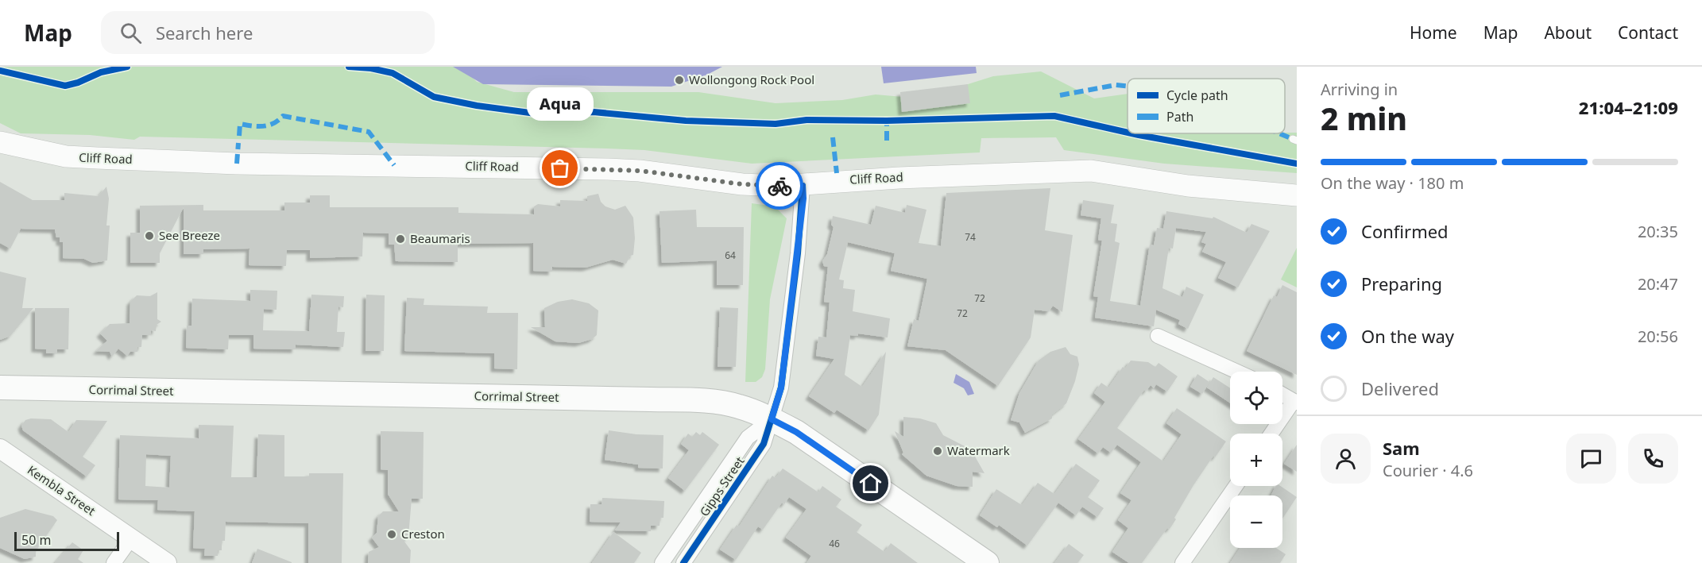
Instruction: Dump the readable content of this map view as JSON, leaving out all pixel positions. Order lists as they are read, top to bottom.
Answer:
{
  "streets": {
    "main road": ["Cliff Road", "Corrimal Street"],
    "street": ["Gipps Street", "Kembla Street"]
  },
  "crossings": [
    ["Corrimal Street", "Gipps Street"]
  ],
  "places": [
    "Wollongong Rock Pool",
    "Aqua",
    "See Breeze",
    "Beaumaris",
    "Watermark",
    "Creston"
  ],
  "house_numbers": [
    "74",
    "64",
    "72",
    "72",
    "46"
  ],
  "legend": ["Cycle path", "Path"],
  "scale_bar": "50 m",
  "page": {
    "header": "Map",
    "search": "Search here",
    "nav": [
      "Home",
      "Map",
      "About",
      "Contact"
    ],
    "heading": ["2 min", "Arriving in", "21:04–21:09"],
    "panel": ["Sam", "Courier · 4.6"],
    "bubble": "Aqua",
    "bar": "On the way · 180 m",
    "list": [
      ["Confirmed", "20:35"],
      ["Preparing", "20:47"],
      ["On the way", "20:56"],
      "Delivered"
    ],
    "map_buttons": ["+", "−"],
    "scale": "50 m"
  }
}
